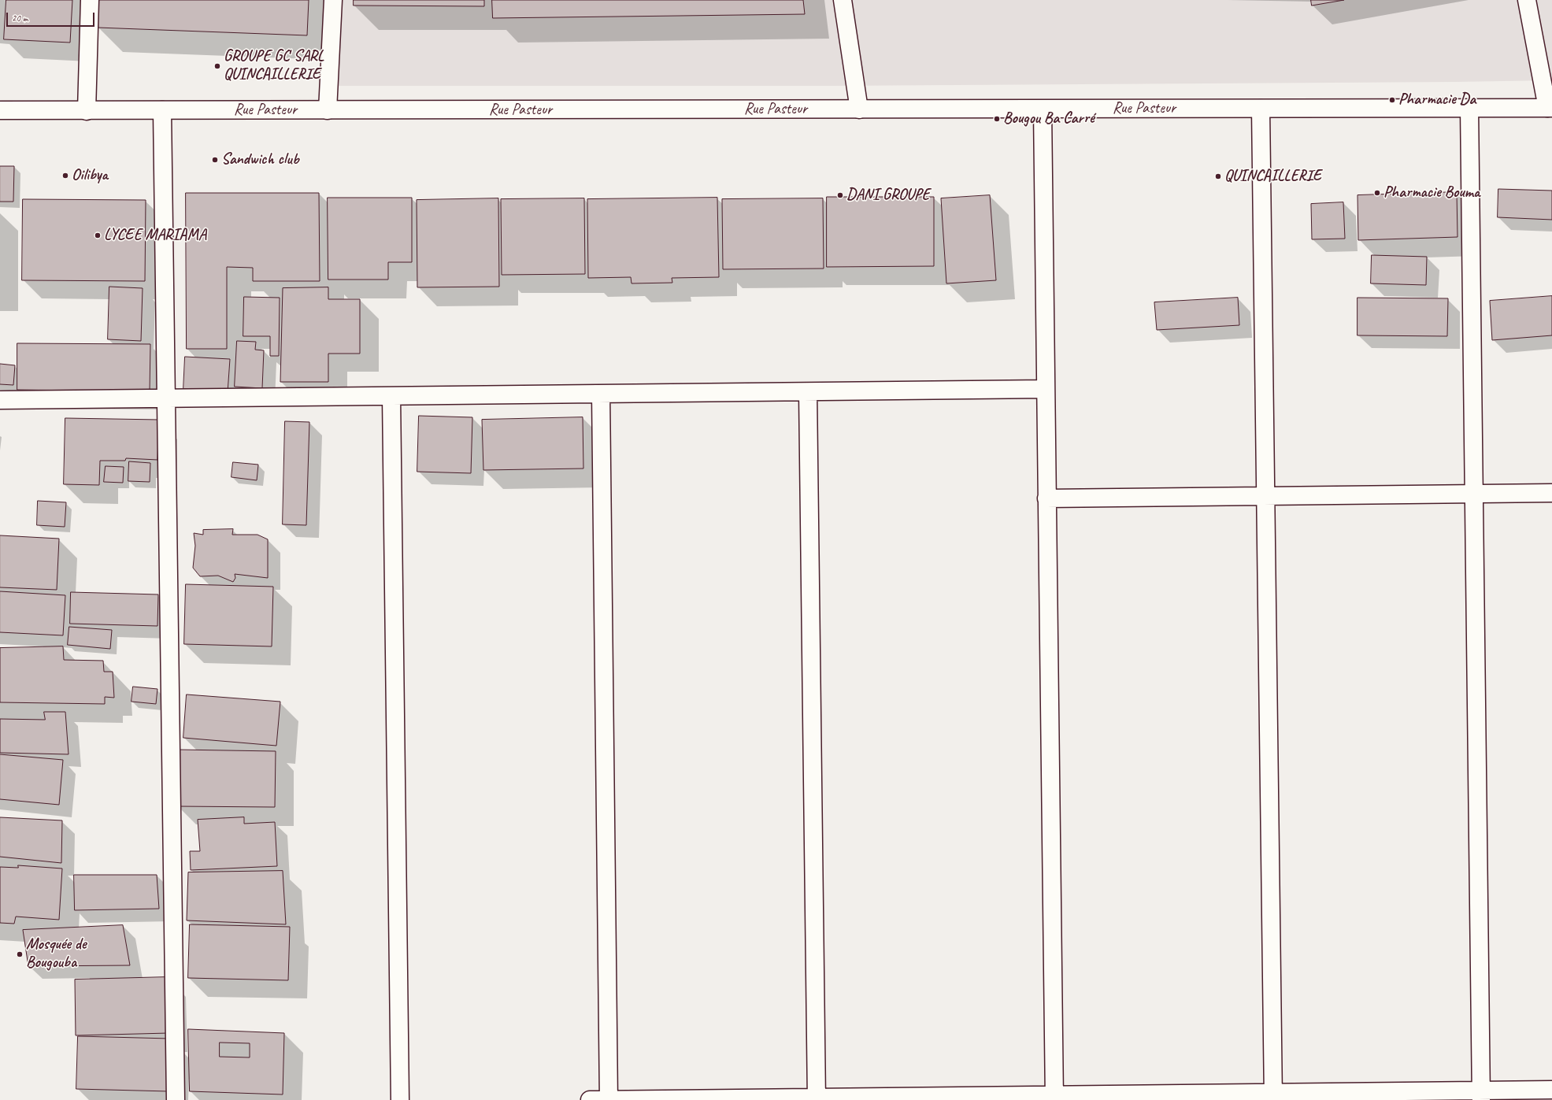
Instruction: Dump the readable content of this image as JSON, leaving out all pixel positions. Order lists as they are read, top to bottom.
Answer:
{
  "streets": {
    "street": ["Rue Pasteur"]
  },
  "places": [
    "GROUPE GC SARL QUINCAILLERIE",
    "Pharmacie Da",
    "Bougou Ba Carré",
    "Sandwich club",
    "Oilibya",
    "QUINCAILLERIE",
    "Pharmacie Bouma",
    "DANI GROUPE",
    "LYCEE MARIAMA",
    "Mosquée de Bougouba"
  ],
  "scale_bar": "20 m"
}
